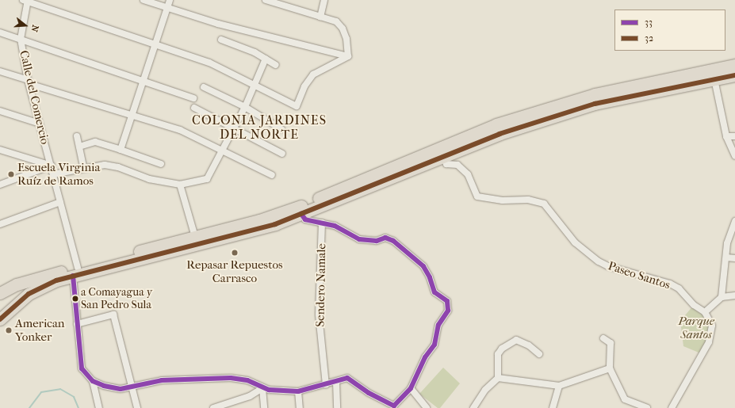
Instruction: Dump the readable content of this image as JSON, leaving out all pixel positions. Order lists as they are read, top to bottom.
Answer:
{
  "streets": {
    "street": ["Calle del Comercio", "Paseo Santos", "Sendero Namale"]
  },
  "districts": ["COLONIA JARDINES DEL NORTE"],
  "parks": ["Parque Santos"],
  "places": [
    "Escuela Virginia Ruíz de Ramos",
    "Repasar Repuestos Carrasco",
    "a Comayagua y San Pedro Sula",
    "American Yonker"
  ],
  "lines": ["transit line 32", "transit line 33"],
  "legend": ["33", "32"],
  "north": "right"
}
